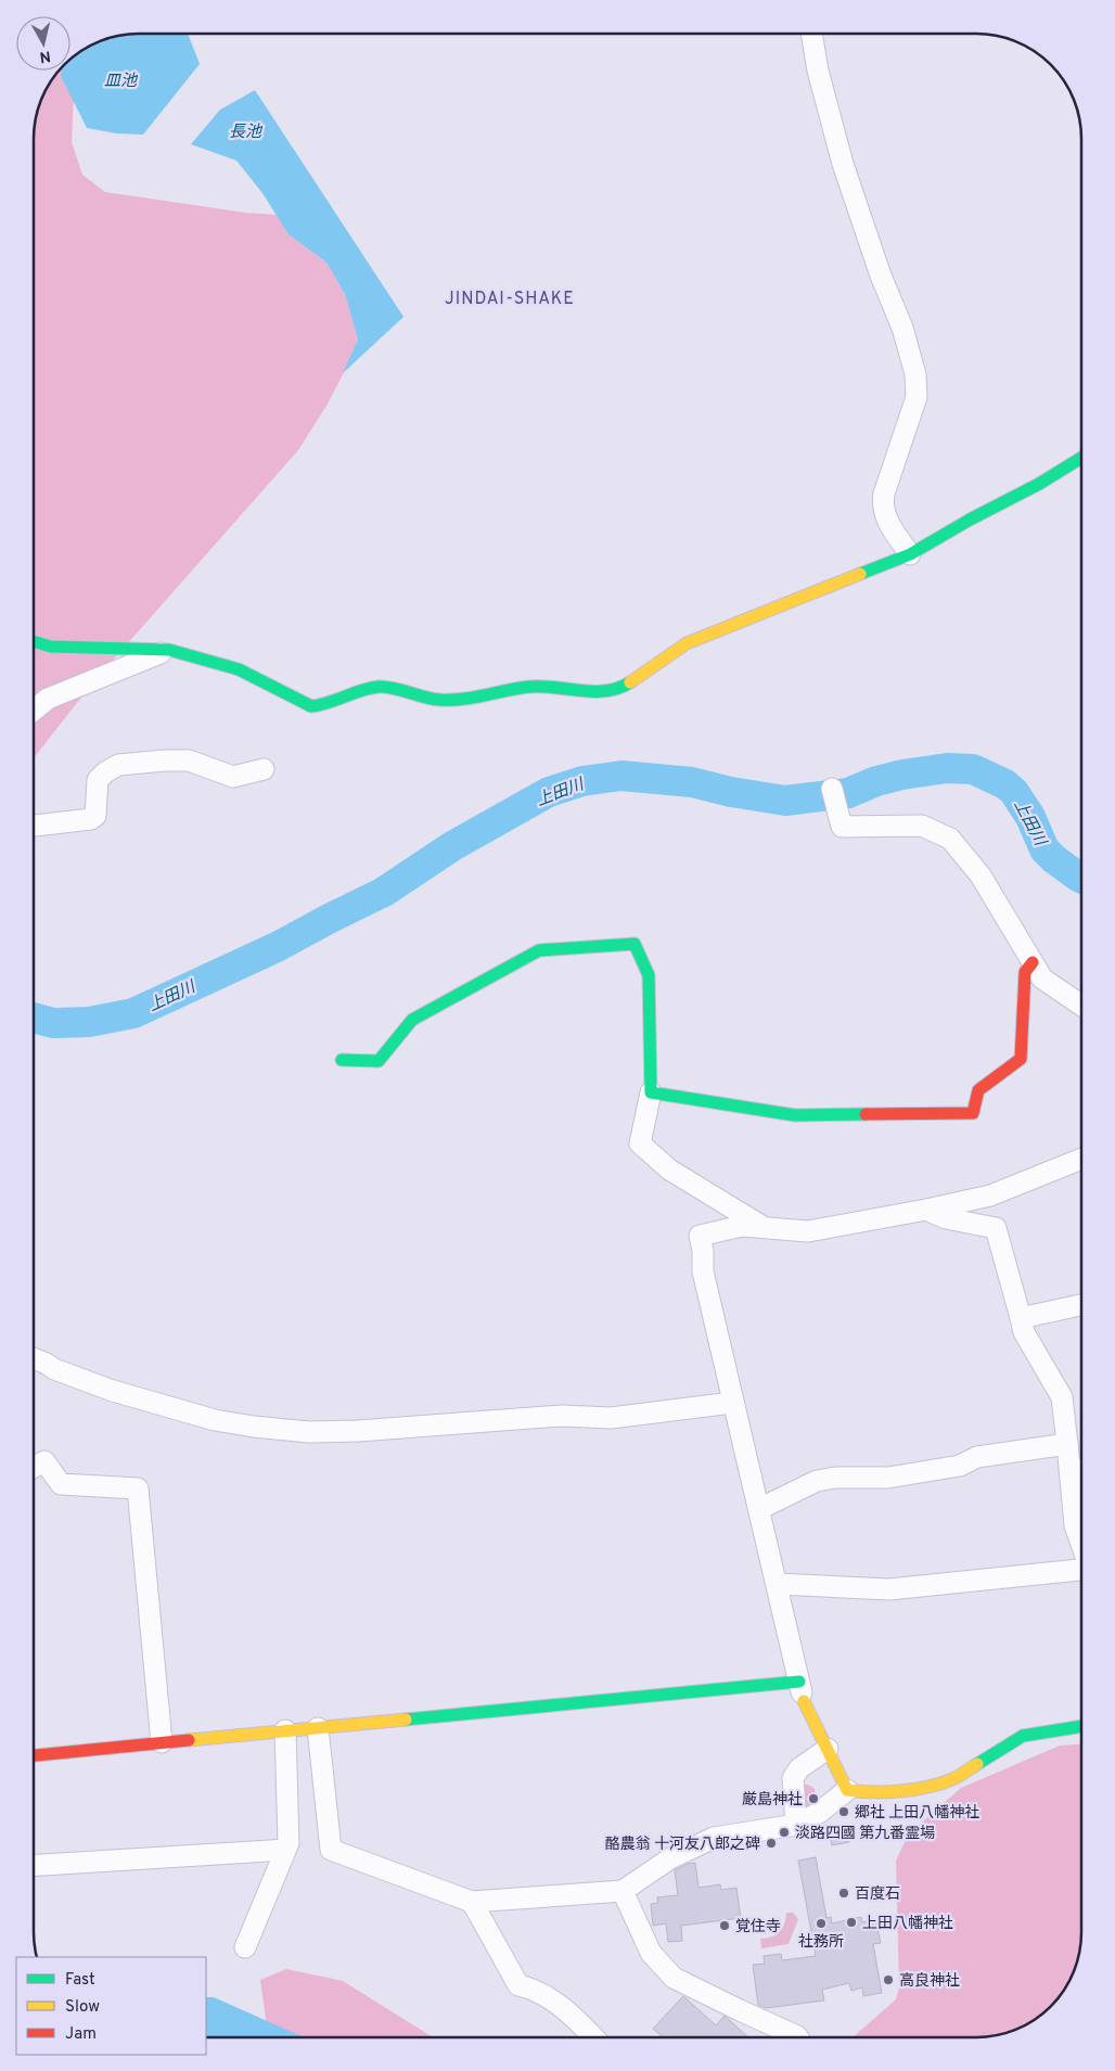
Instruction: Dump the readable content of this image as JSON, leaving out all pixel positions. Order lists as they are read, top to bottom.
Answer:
{
  "districts": ["JINDAI-SHAKE"],
  "water": ["皿池", "長池", "上田川"],
  "places": [
    "厳島神社",
    "郷社 上田八幡神社",
    "淡路四國 第九番霊場",
    "酪農翁 十河友八郎之碑",
    "百度石",
    "上田八幡神社",
    "社務所",
    "覚住寺",
    "高良神社"
  ],
  "legend": ["Fast", "Slow", "Jam"],
  "north": "bottom"
}
